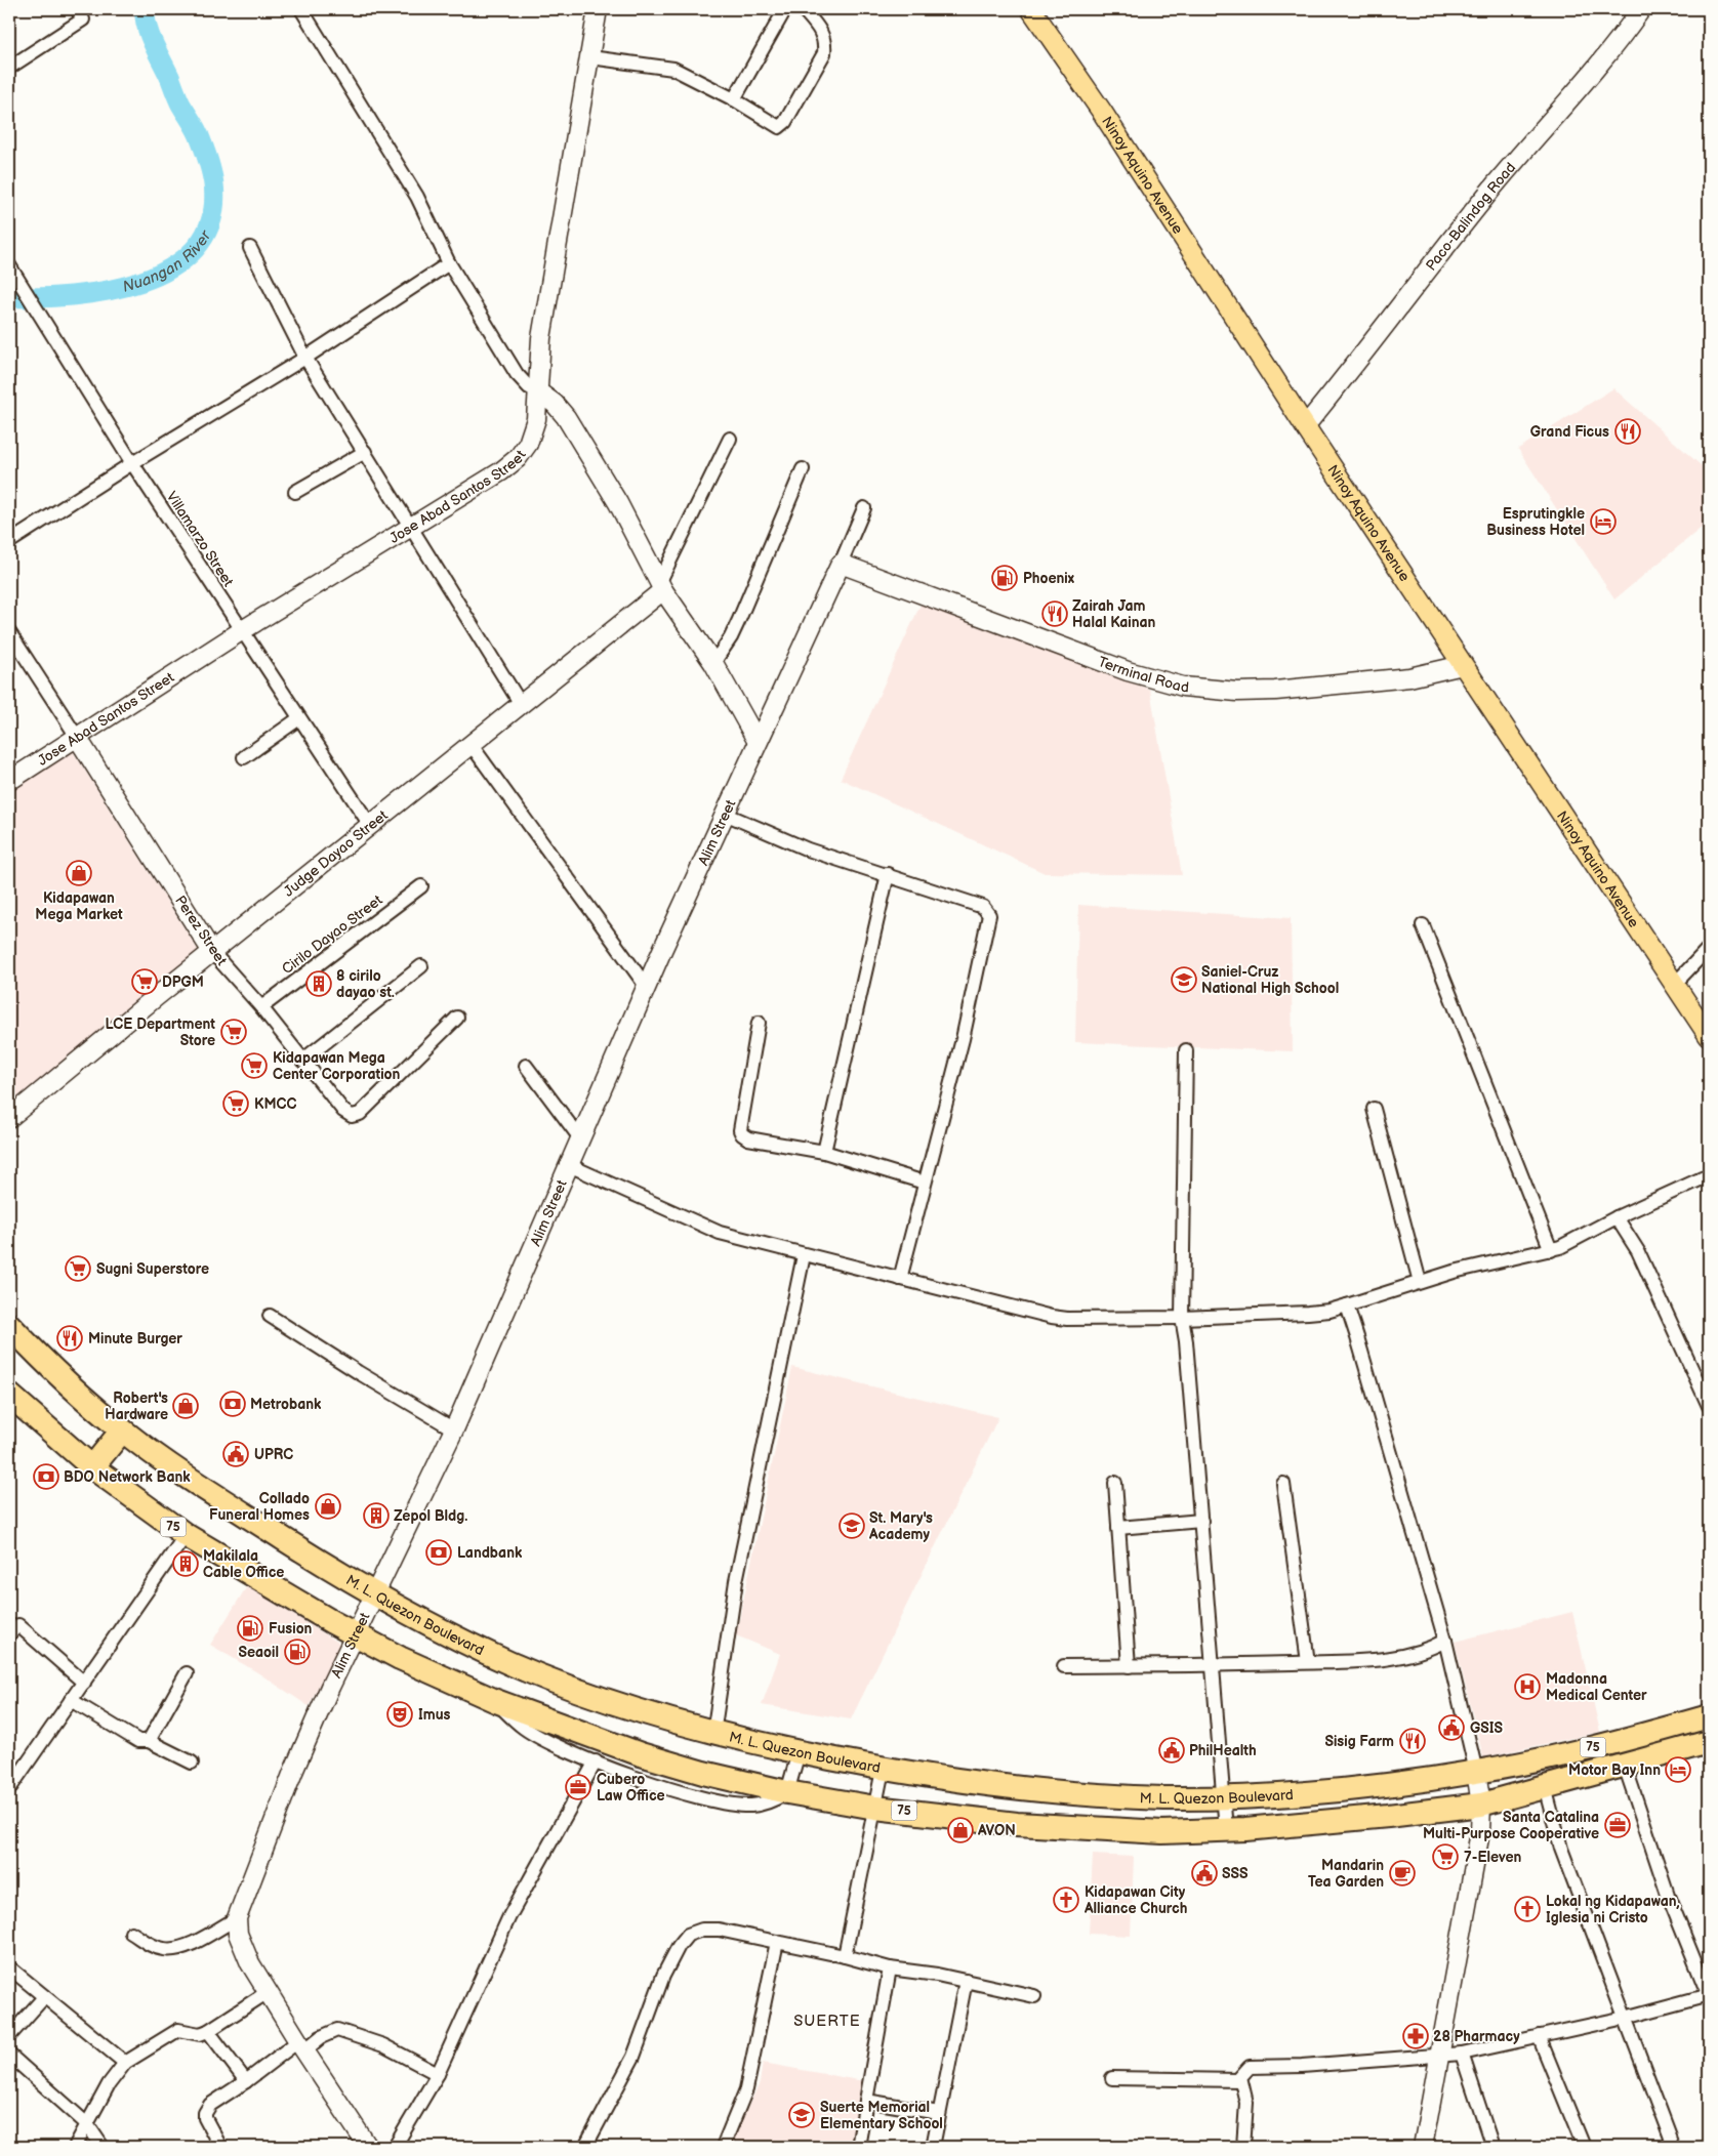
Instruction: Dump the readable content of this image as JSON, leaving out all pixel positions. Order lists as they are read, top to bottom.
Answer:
{
  "streets": {
    "highway": ["75", "M. L. Quezon Boulevard"],
    "main road": ["Ninoy Aquino Avenue"],
    "street": [
      "Paco-Balindog Road",
      "Jose Abad Santos Street",
      "Villamarzo Street",
      "Terminal Road",
      "Alim Street",
      "Judge Dayao Street",
      "Perez Street",
      "Cirilo Dayao Street"
    ]
  },
  "crossings": [
    ["Ninoy Aquino Avenue", "Paco-Balindog Road"],
    ["Ninoy Aquino Avenue", "Terminal Road"],
    ["Jose Abad Santos Street", "Villamarzo Street"],
    ["Jose Abad Santos Street", "Perez Street"],
    ["Villamarzo Street", "Judge Dayao Street"],
    ["Terminal Road", "Alim Street"],
    ["Alim Street", "75"],
    ["Alim Street", "M. L. Quezon Boulevard"],
    ["Judge Dayao Street", "Perez Street"],
    ["Perez Street", "Cirilo Dayao Street"]
  ],
  "districts": ["SUERTE"],
  "water": ["Nuangan River"],
  "places": {
    "restaurant": [
      "Grand Ficus",
      "Zairah Jam Halal Kainan",
      "Minute Burger",
      "Sisig Farm"
    ],
    "hotel": ["Esprutingkle Business Hotel", "Motor Bay Inn"],
    "fuel station": ["Phoenix", "Fusion", "Seaoil"],
    "shop": [
      "Kidapawan Mega Market",
      "Robert's Hardware",
      "Collado Funeral Homes",
      "AVON"
    ],
    "school or university": ["Saniel-Cruz National High School", "St. Mary's Academy", "Suerte Memorial Elementary School"],
    "supermarket": [
      "DPGM",
      "LCE Department Store",
      "Kidapawan Mega Center Corporation",
      "KMCC",
      "Sugni Superstore",
      "7-Eleven"
    ],
    "building": ["8 cirilo dayao st.", "Zepol Bldg.", "Makilala Cable Office"],
    "bank": ["Metrobank", "BDO Network Bank", "Landbank"],
    "public building": [
      "UPRC",
      "GSIS",
      "PhilHealth",
      "SSS"
    ],
    "hospital": ["Madonna Medical Center"],
    "theatre": ["Imus"],
    "office": ["Cubero Law Office", "Santa Catalina Multi-Purpose Cooperative"],
    "cafe": ["Mandarin Tea Garden"],
    "church": ["Kidapawan City Alliance Church", "Lokal ng Kidapawan, Iglesia ni Cristo"],
    "pharmacy": ["28 Pharmacy"]
  }
}
